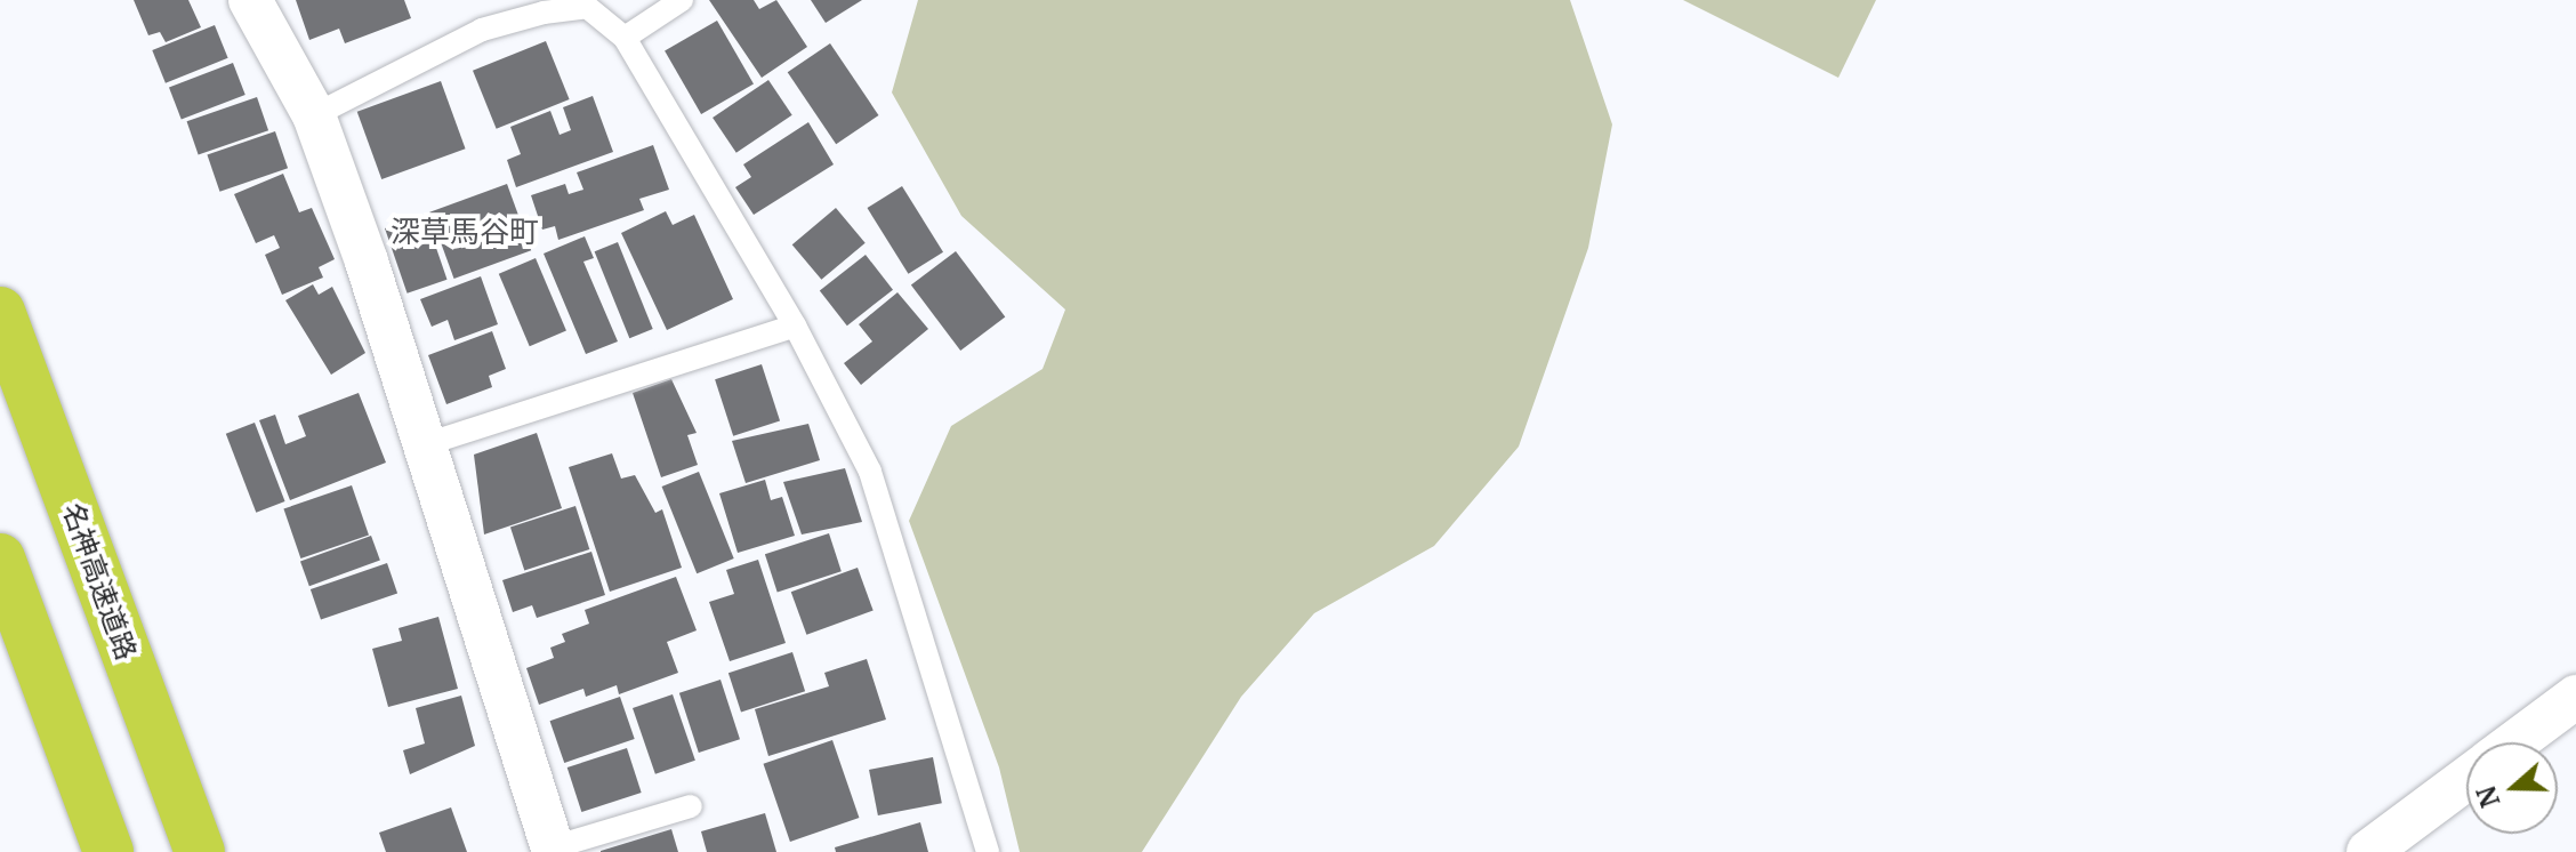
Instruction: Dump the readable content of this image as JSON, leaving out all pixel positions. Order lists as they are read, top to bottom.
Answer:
{
  "streets": {
    "highway": ["名神高速道路"]
  },
  "districts": ["深草馬谷町"],
  "north": "left"
}
